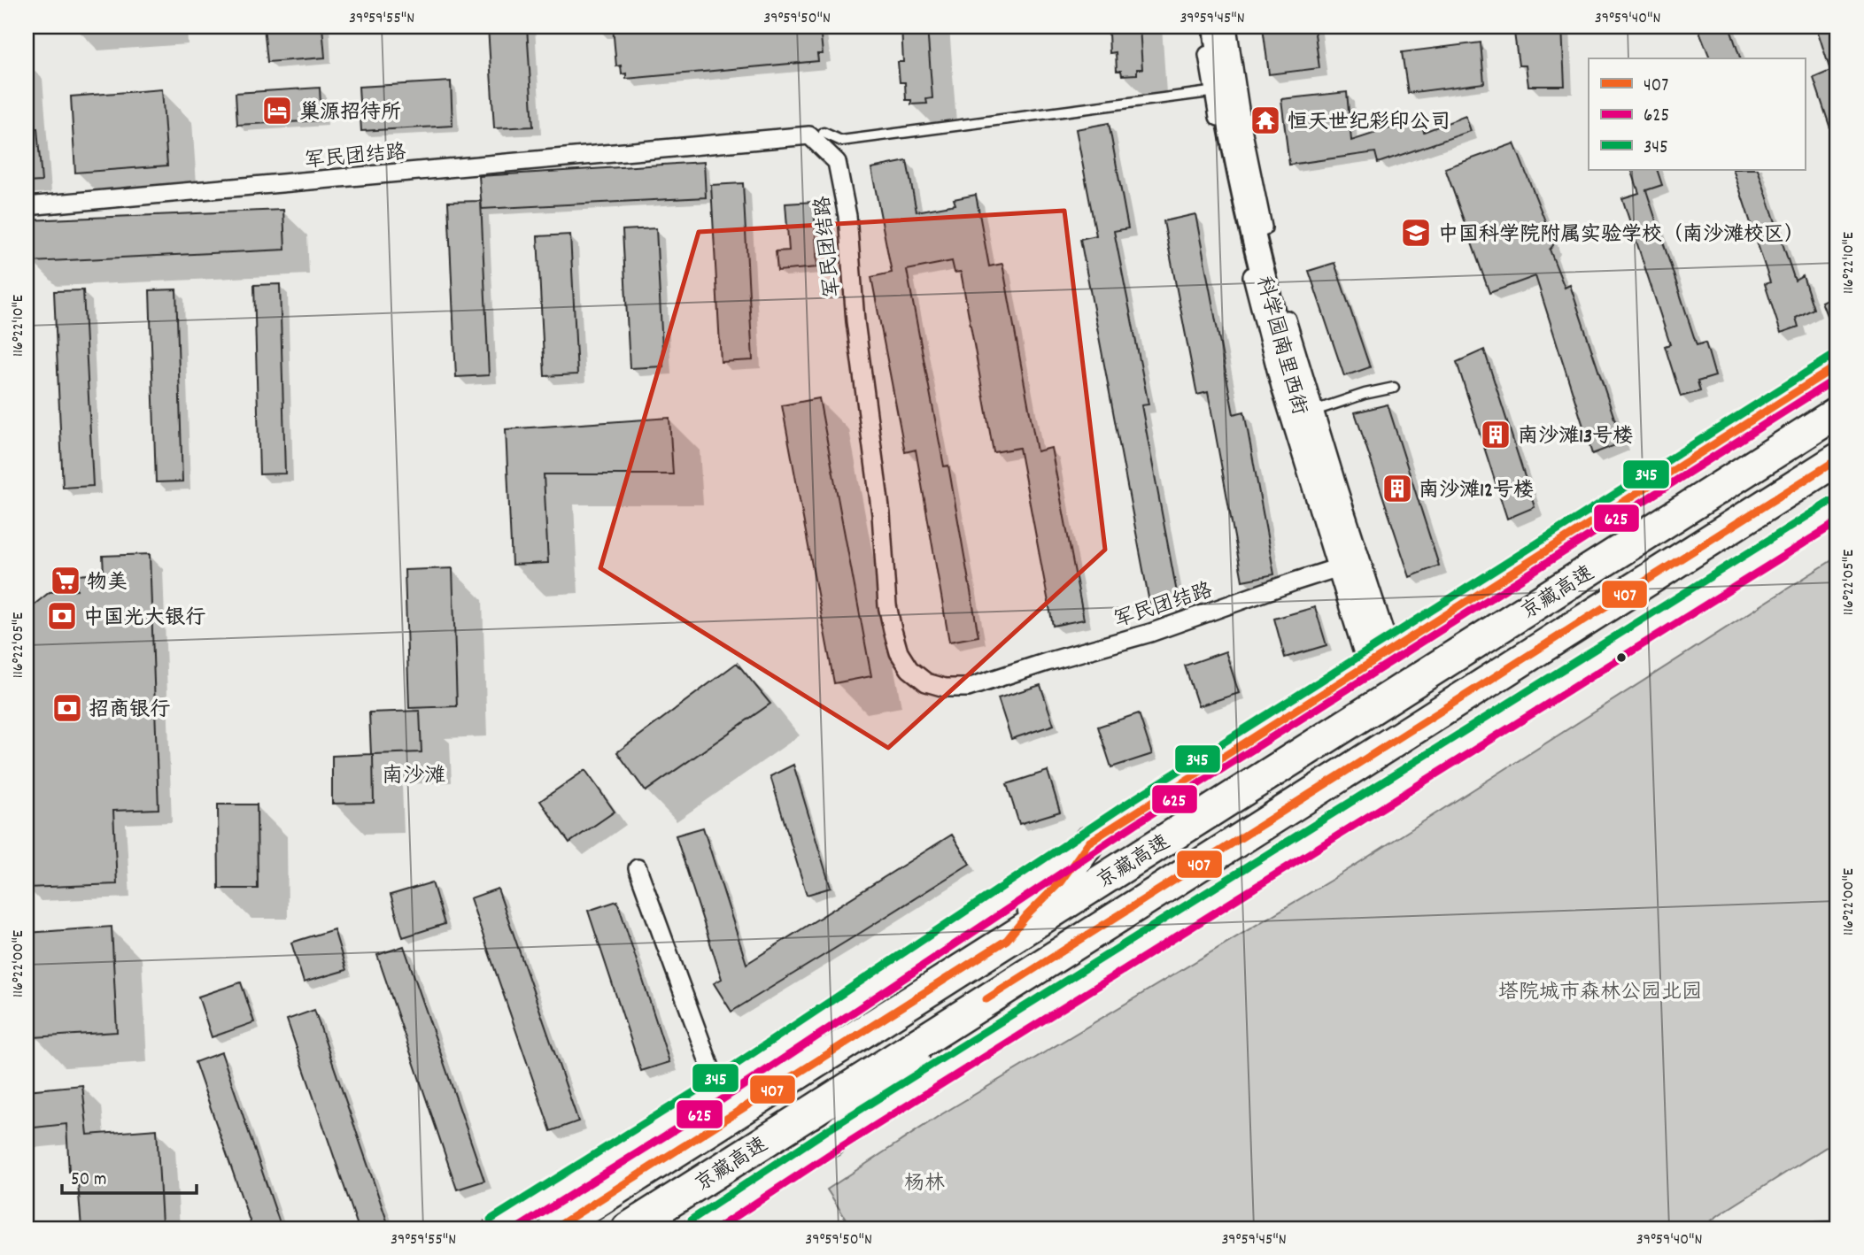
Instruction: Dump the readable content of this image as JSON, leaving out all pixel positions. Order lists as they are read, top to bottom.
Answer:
{
  "streets": {
    "highway": ["京藏高速"],
    "street": ["军民团结路", "科学园南里西街"]
  },
  "crossings": [
    ["军民团结路", "科学园南里西街"]
  ],
  "districts": ["南沙滩"],
  "parks": ["塔院城市森林公园北园", "杨林"],
  "places": {
    "hotel": ["巢源招待所"],
    "temple": ["恒天世纪彩印公司"],
    "school or university": ["中国科学院附属实验学校（南沙滩校区）"],
    "building": ["南沙滩13号楼", "南沙滩12号楼"],
    "supermarket": ["物美"],
    "bank": ["中国光大银行", "招商银行"]
  },
  "lines": ["transit line 345", "transit line 407", "transit line 625"],
  "legend": ["407", "625", "345"],
  "scale_bar": "50 m",
  "coordinates": [
    "39°59'55\"N",
    "39°59'50\"N",
    "39°59'45\"N",
    "39°59'40\"N",
    "116°22'10\"E",
    "116°22'05\"E",
    "116°22'00\"E"
  ]
}
